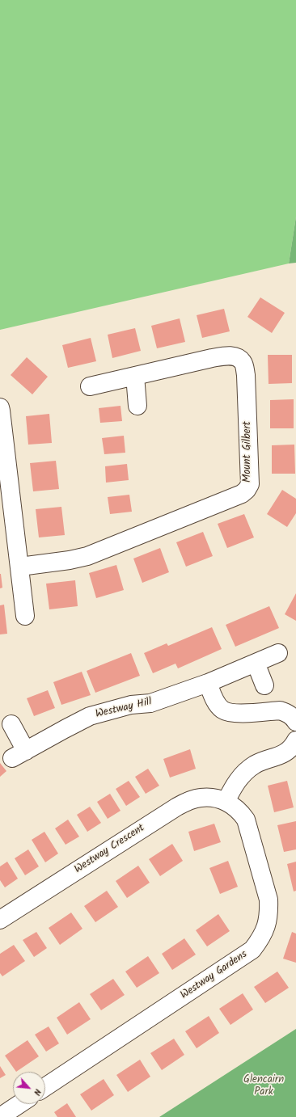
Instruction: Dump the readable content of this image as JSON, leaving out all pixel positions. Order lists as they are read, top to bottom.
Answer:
{
  "streets": {
    "street": [
      "Mount Gilbert",
      "Westway Hill",
      "Westway Crescent",
      "Westway Gardens"
    ]
  },
  "crossings": [
    ["Westway Crescent", "Westway Gardens"]
  ],
  "parks": ["Glencairn Park"],
  "north": "bottom right"
}
